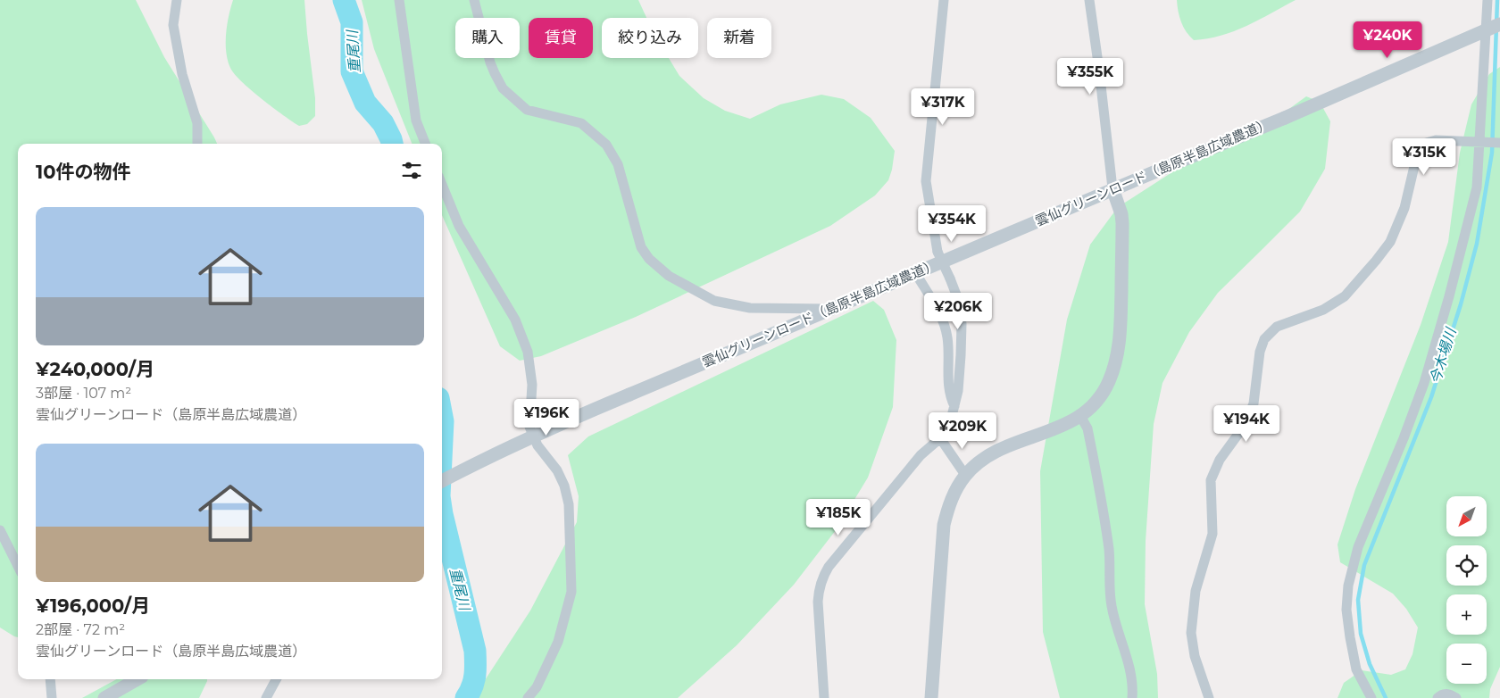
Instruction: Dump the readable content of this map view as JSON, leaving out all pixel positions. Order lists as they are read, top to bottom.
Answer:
{
  "streets": {
    "street": ["雲仙グリーンロード（島原半島広域農道）"]
  },
  "water": ["重尾川", "今木場川"],
  "north": "bottom left",
  "page": {
    "chip": [
      "購入",
      "賃貸",
      "絞り込み",
      "新着"
    ],
    "price": [
      "¥240K",
      "¥355K",
      "¥317K",
      "¥315K",
      "¥354K",
      "¥206K",
      "¥196K",
      "¥194K",
      "¥209K",
      "¥185K"
    ],
    "heading": "10件の物件",
    "list": [
      {
        "name": "¥240,000/月",
        "note": "3部屋 · 107 m² · 雲仙グリーンロード（島原半島広域農道）"
      },
      {
        "name": "¥196,000/月",
        "note": "2部屋 · 72 m² · 雲仙グリーンロード（島原半島広域農道）"
      }
    ],
    "map_buttons": ["+", "−"]
  }
}
